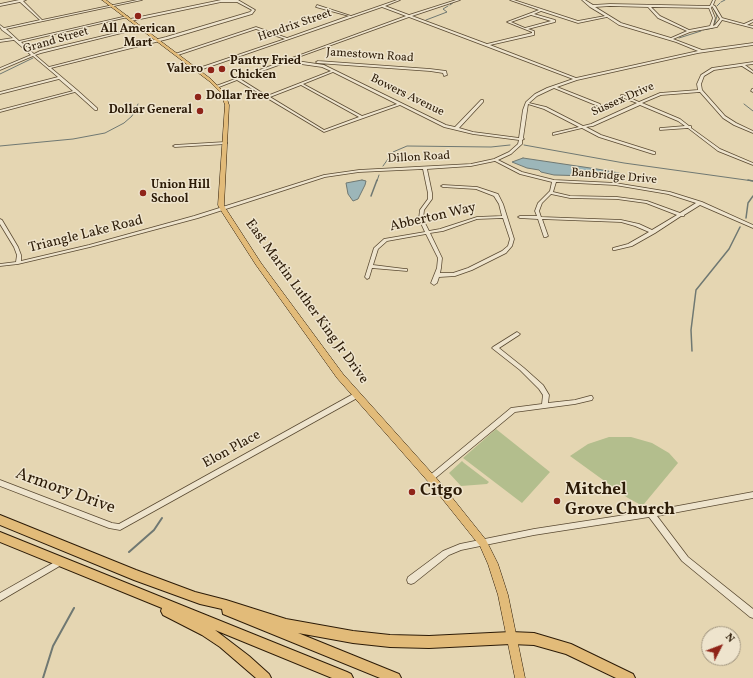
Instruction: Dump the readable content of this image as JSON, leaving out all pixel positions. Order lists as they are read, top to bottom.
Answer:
{
  "streets": {
    "main road": ["East Martin Luther King Jr Drive"],
    "street": [
      "Hendrix Street",
      "Grand Street",
      "Jamestown Road",
      "Bowers Avenue",
      "Sussex Drive",
      "Dillon Road",
      "Banbridge Drive",
      "Abberton Way",
      "Triangle Lake Road",
      "Elon Place",
      "Armory Drive"
    ]
  },
  "crossings": [
    ["Hendrix Street", "East Martin Luther King Jr Drive"],
    ["Grand Street", "East Martin Luther King Jr Drive"],
    ["Jamestown Road", "Bowers Avenue"],
    ["Bowers Avenue", "Dillon Road"],
    ["Dillon Road", "Banbridge Drive"],
    ["Dillon Road", "Triangle Lake Road"],
    ["Dillon Road", "East Martin Luther King Jr Drive"],
    ["Triangle Lake Road", "East Martin Luther King Jr Drive"],
    ["East Martin Luther King Jr Drive", "Elon Place"],
    ["Elon Place", "Armory Drive"]
  ],
  "places": [
    "All American Mart",
    "Pantry Fried Chicken",
    "Valero",
    "Dollar Tree",
    "Dollar General",
    "Union Hill School",
    "Citgo",
    "Mitchel Grove Church"
  ],
  "north": "top right"
}
